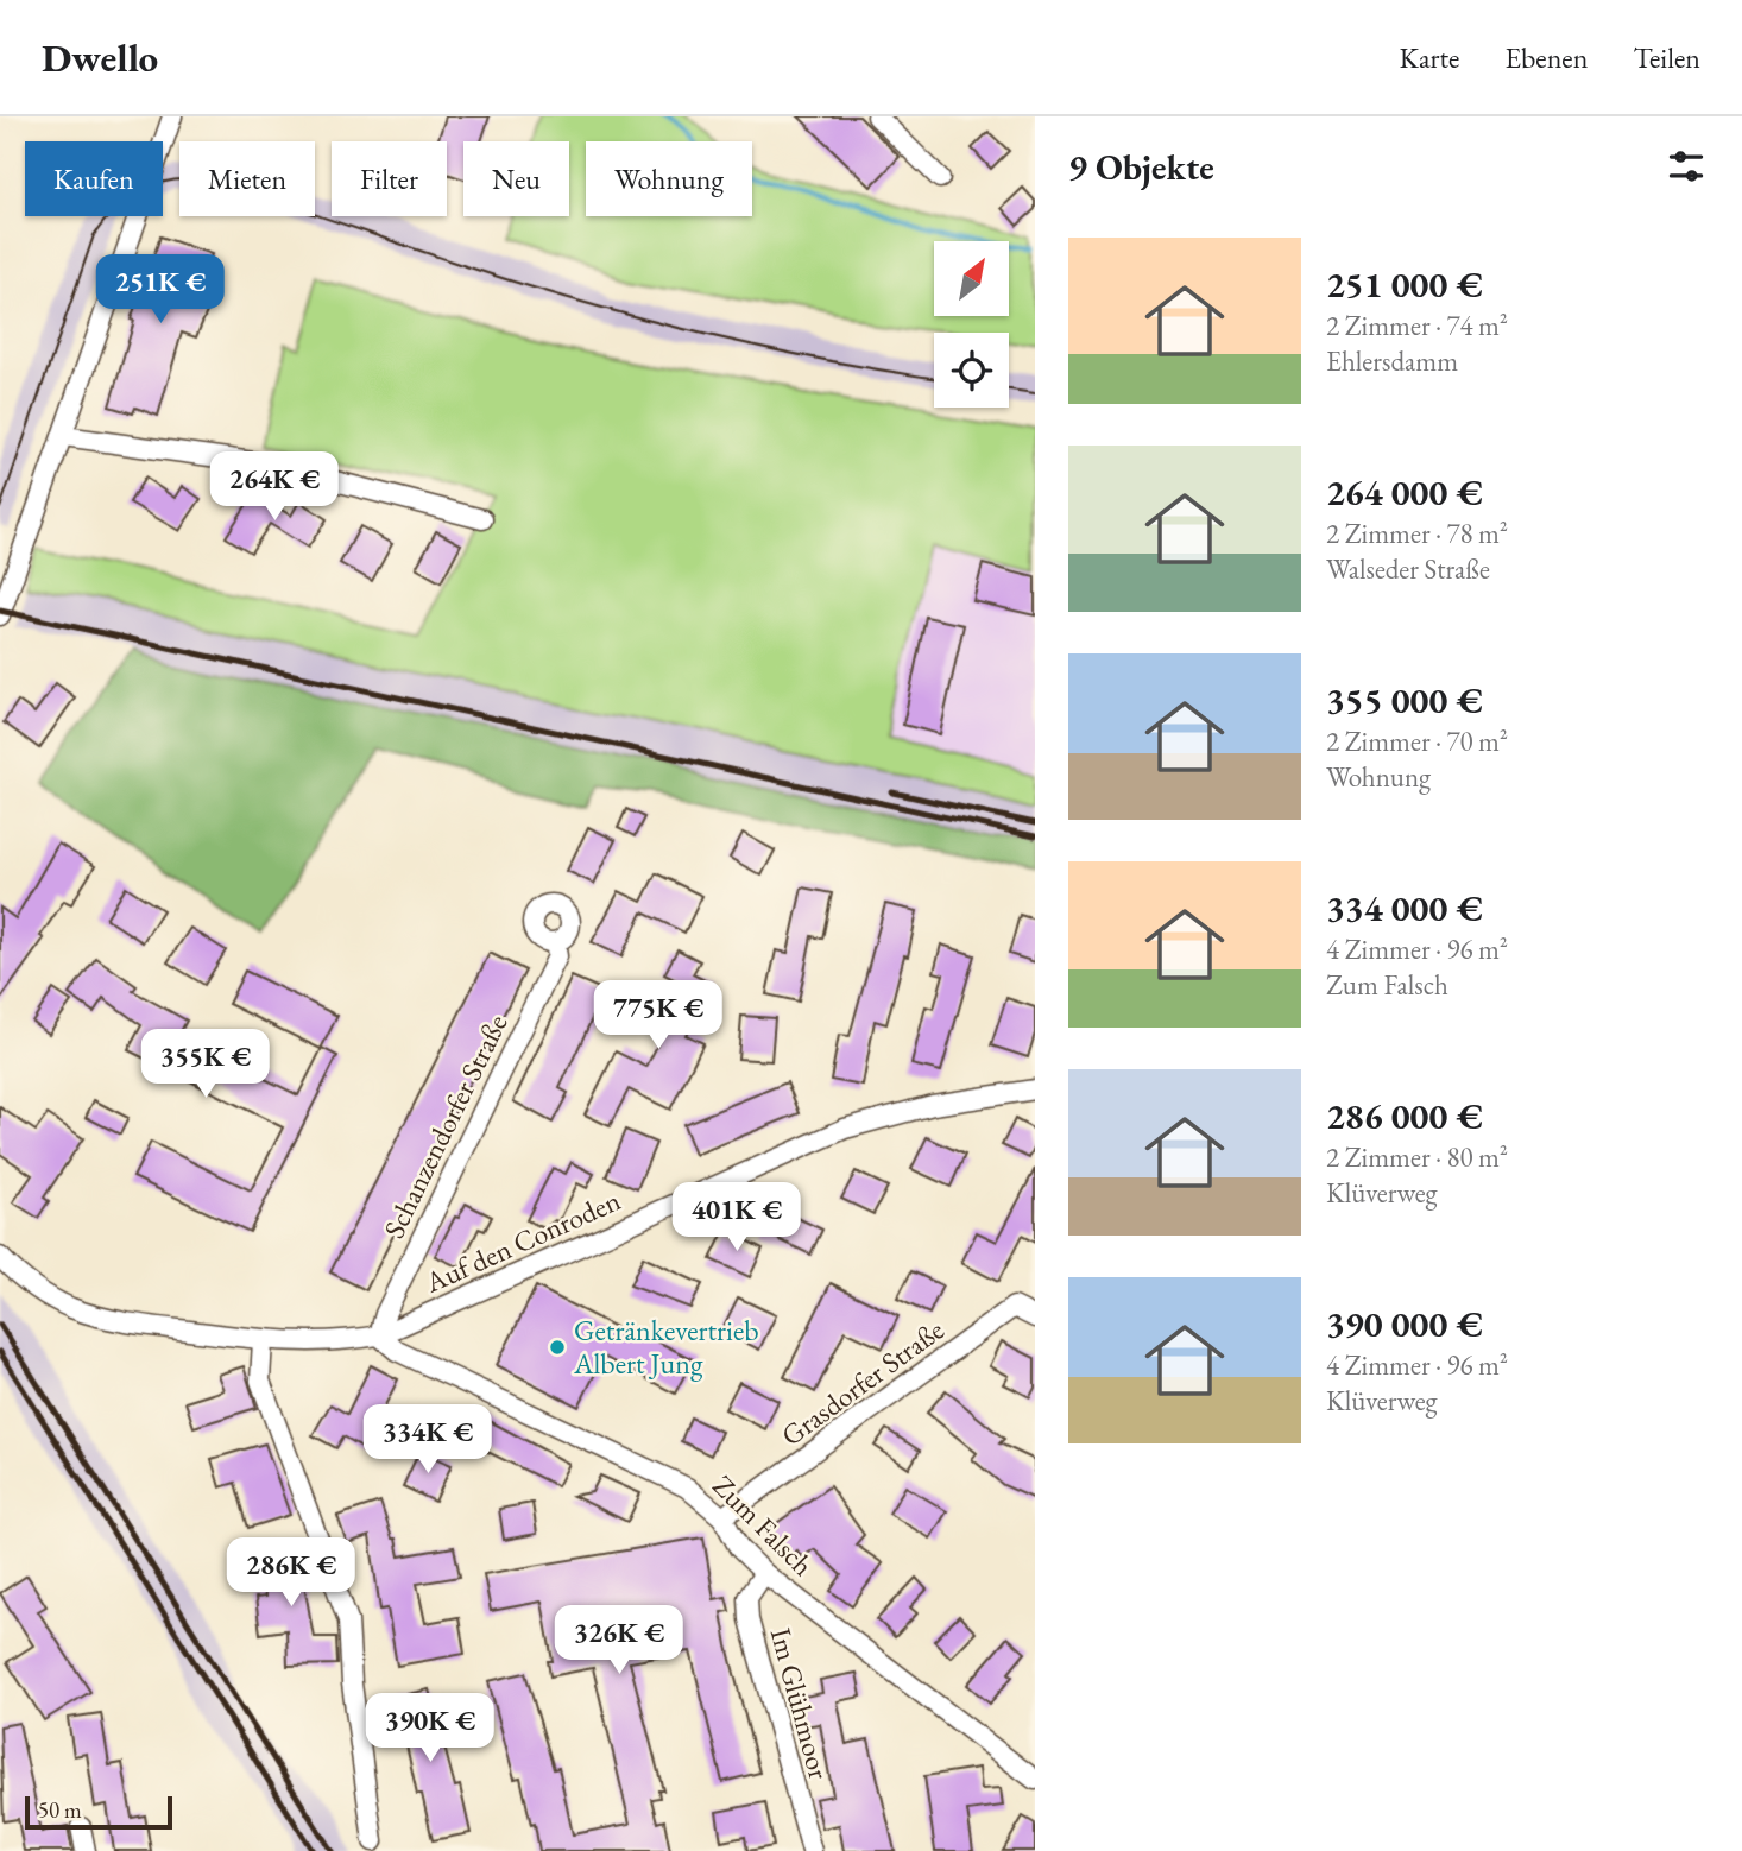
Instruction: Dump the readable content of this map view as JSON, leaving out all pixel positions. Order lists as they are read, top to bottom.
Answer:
{
  "streets": {
    "street": [
      "Schanzendorfer Straße",
      "Auf den Conroden",
      "Grasdorfer Straße",
      "Zum Falsch",
      "Im Glühmoor"
    ]
  },
  "crossings": [
    ["Schanzendorfer Straße", "Auf den Conroden"],
    ["Schanzendorfer Straße", "Zum Falsch"],
    ["Auf den Conroden", "Zum Falsch"],
    ["Grasdorfer Straße", "Zum Falsch"],
    ["Zum Falsch", "Im Glühmoor"]
  ],
  "places": ["Getränkevertrieb Albert Jung"],
  "scale_bar": "50 m",
  "north": "top right",
  "page": {
    "header": "Dwello",
    "nav": ["Karte", "Ebenen", "Teilen"],
    "heading": "9 Objekte",
    "chip": [
      "Kaufen",
      "Mieten",
      "Filter",
      "Neu",
      "Wohnung"
    ],
    "list": [
      {
        "name": "251 000 €",
        "note": "2 Zimmer · 74 m² · Ehlersdamm"
      },
      {
        "name": "264 000 €",
        "note": "2 Zimmer · 78 m² · Walseder Straße"
      },
      {
        "name": "355 000 €",
        "note": "2 Zimmer · 70 m² · Wohnung"
      },
      {
        "name": "334 000 €",
        "note": "4 Zimmer · 96 m² · Zum Falsch"
      },
      {
        "name": "286 000 €",
        "note": "2 Zimmer · 80 m² · Klüverweg"
      },
      {
        "name": "390 000 €",
        "note": "4 Zimmer · 96 m² · Klüverweg"
      }
    ],
    "price": [
      "251K €",
      "264K €",
      "775K €",
      "355K €",
      "401K €",
      "334K €",
      "286K €",
      "326K €",
      "390K €"
    ],
    "scale": "50 m"
  }
}
